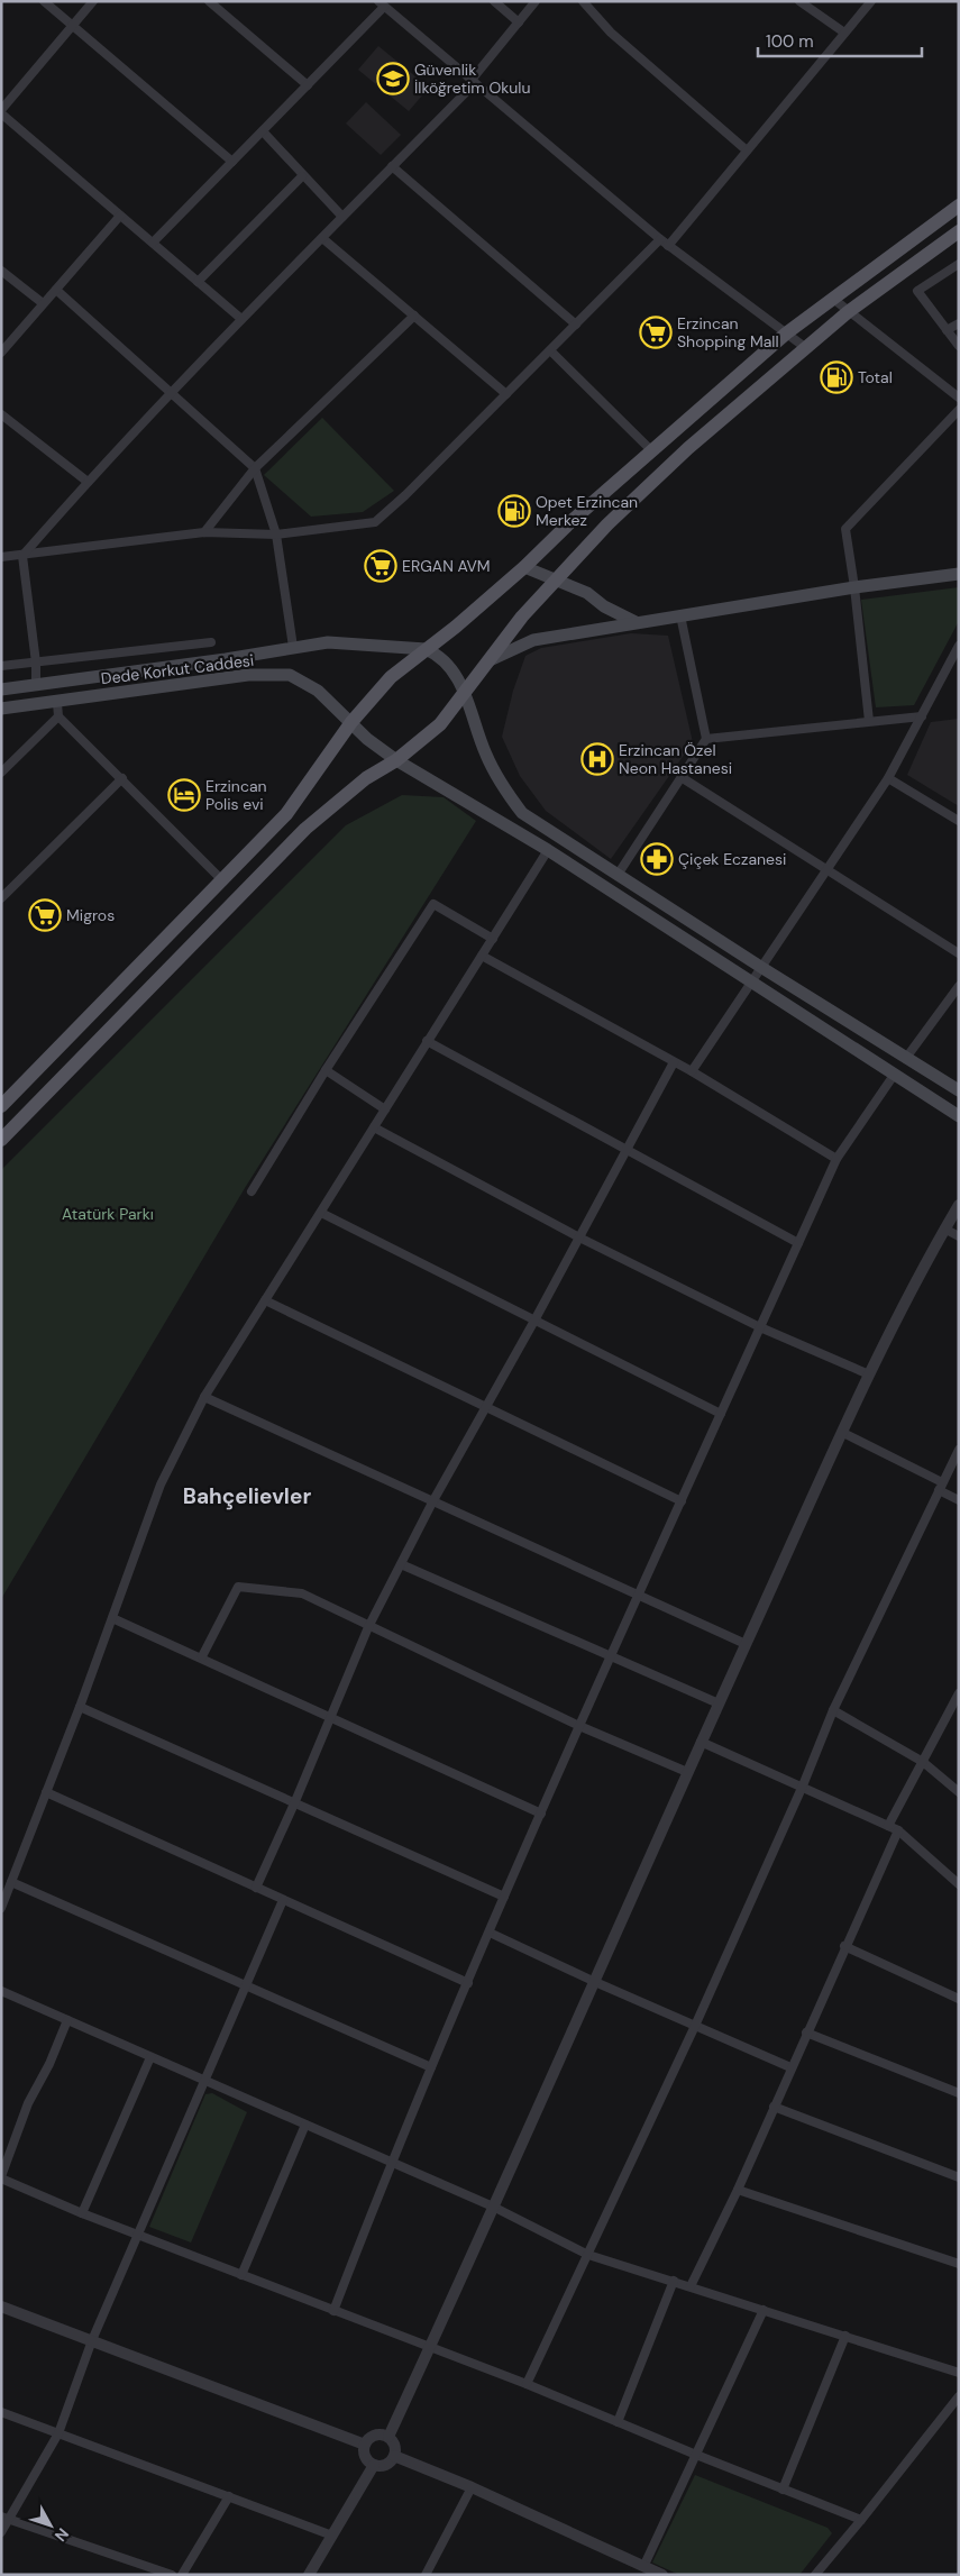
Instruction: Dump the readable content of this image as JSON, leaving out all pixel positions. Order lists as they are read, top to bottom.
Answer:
{
  "streets": {
    "main road": ["Dede Korkut Caddesi"]
  },
  "districts": ["Bahçelievler"],
  "parks": ["Atatürk Parkı"],
  "places": {
    "school or university": ["Güvenlik İlköğretim Okulu"],
    "supermarket": ["Erzincan Shopping Mall", "ERGAN AVM", "Migros"],
    "fuel station": ["Total", "Opet Erzincan Merkez"],
    "hospital": ["Erzincan Özel Neon Hastanesi"],
    "hotel": ["Erzincan Polis evi"],
    "pharmacy": ["Çiçek Eczanesi"]
  },
  "scale_bar": "100 m",
  "north": "bottom right"
}
